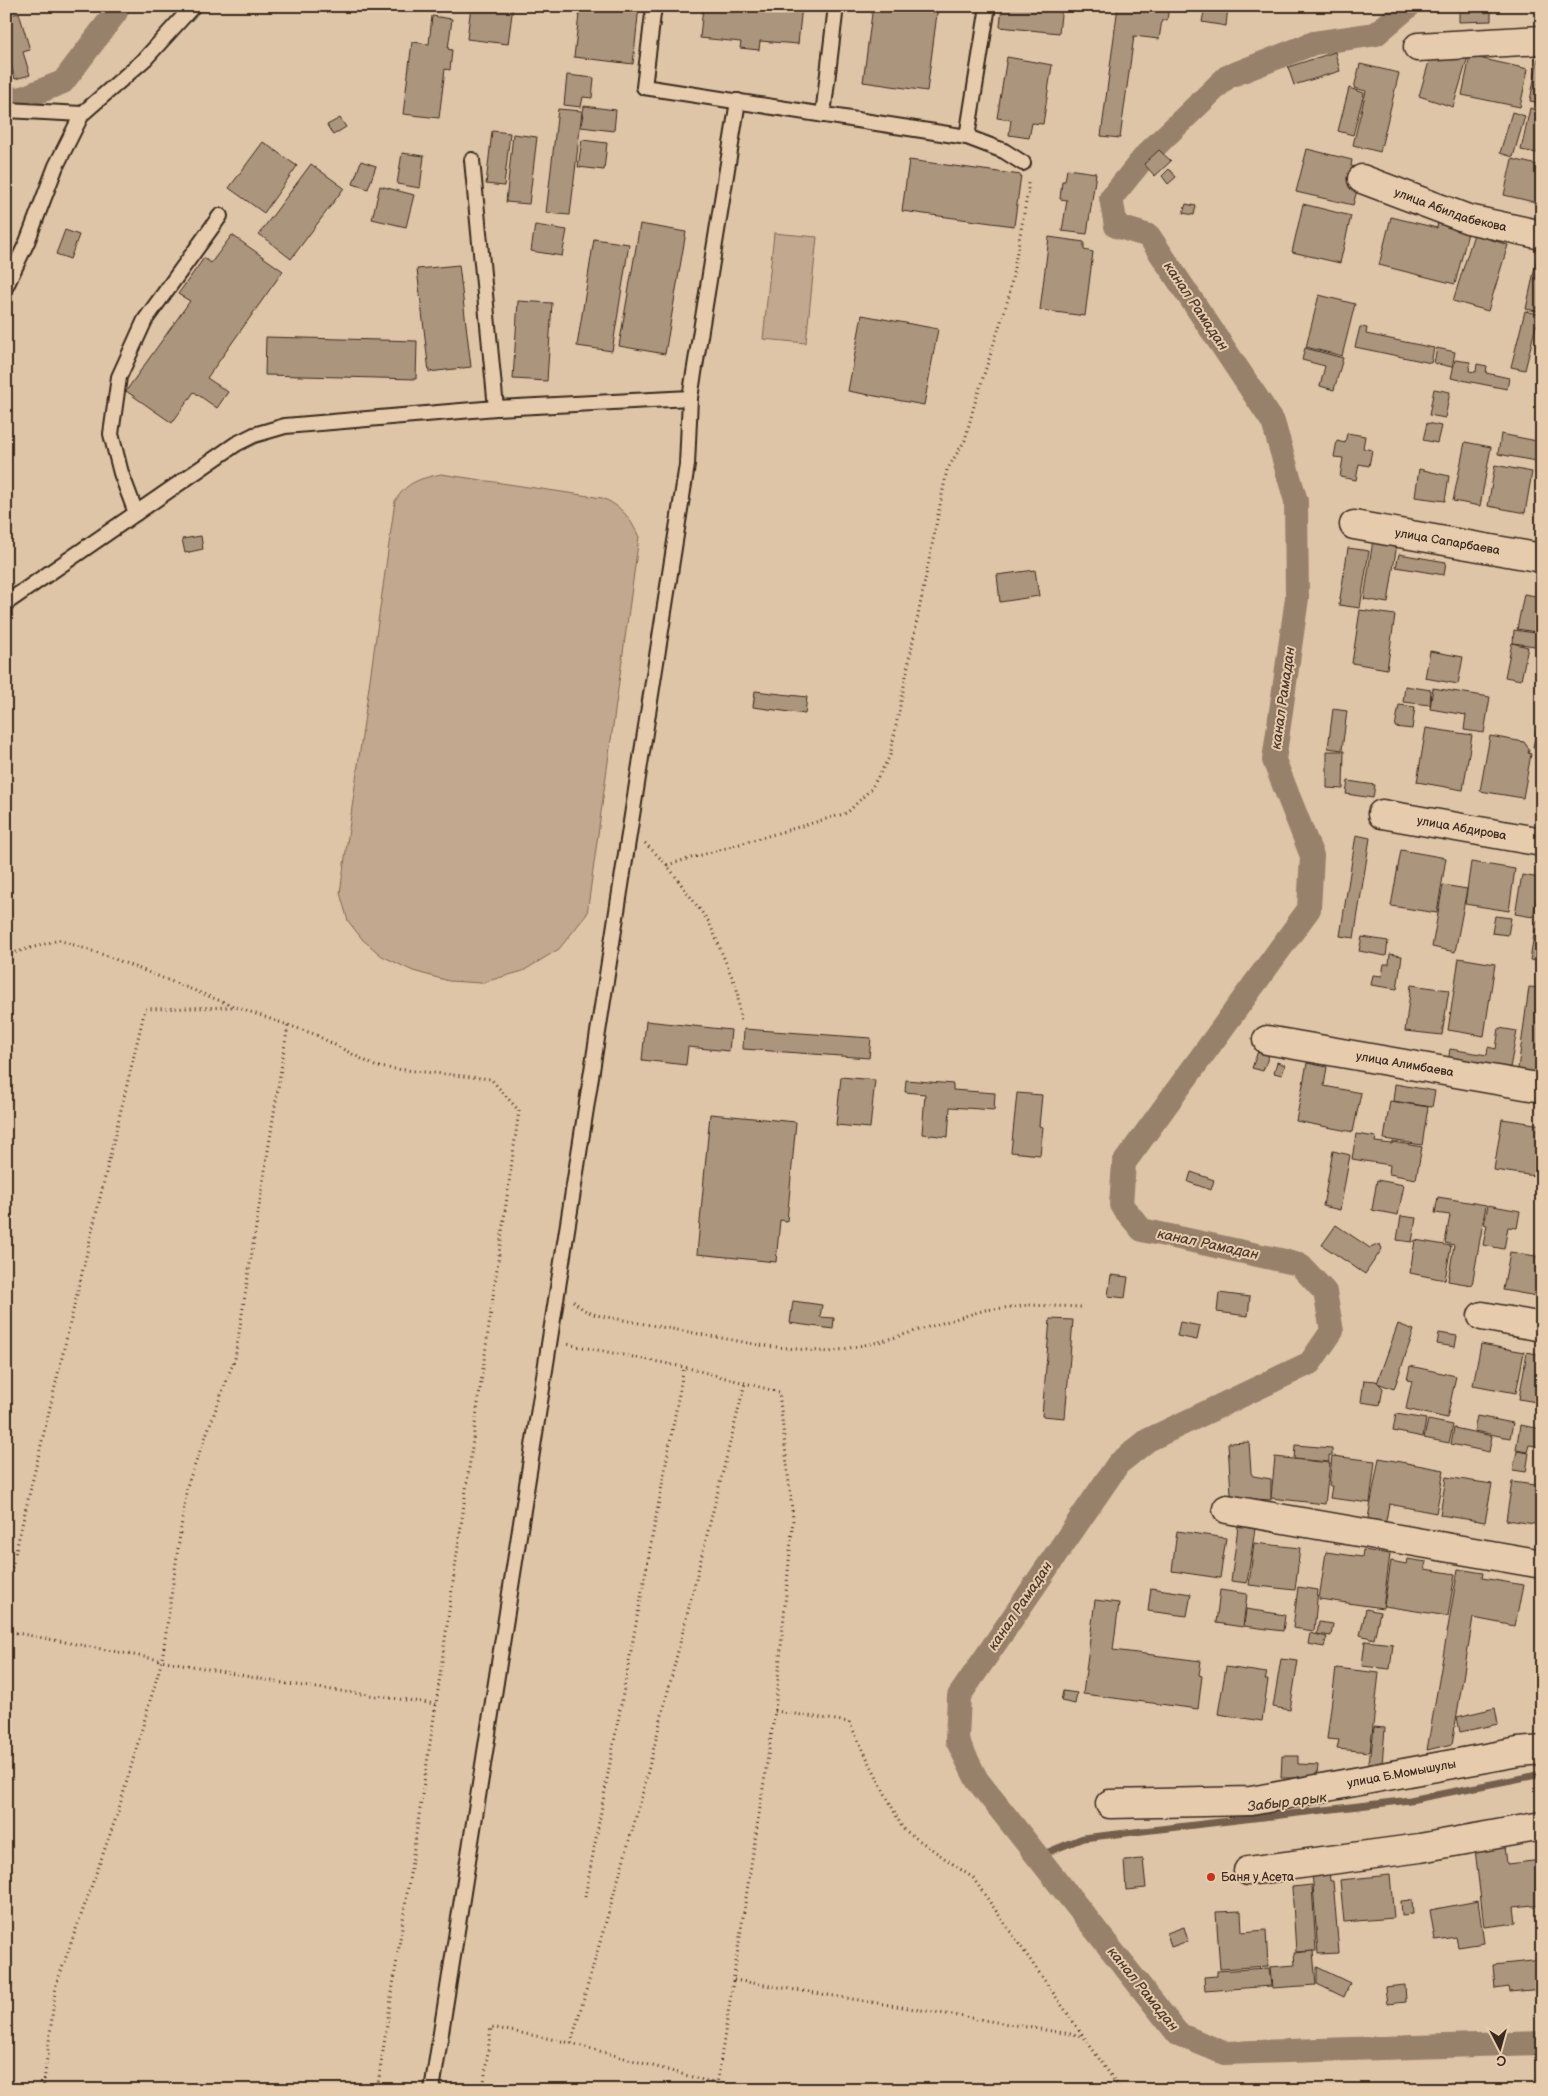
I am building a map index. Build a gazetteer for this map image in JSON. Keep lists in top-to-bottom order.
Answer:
{
  "streets": {
    "street": [
      "улица Абилдабекова",
      "улица Сапарбаева",
      "улица Абдирова",
      "улица Алимбаева",
      "улица Б.Момышулы"
    ]
  },
  "water": ["канал Рамадан", "Забыр арык"],
  "places": ["Баня у Асета"],
  "north": "bottom"
}
